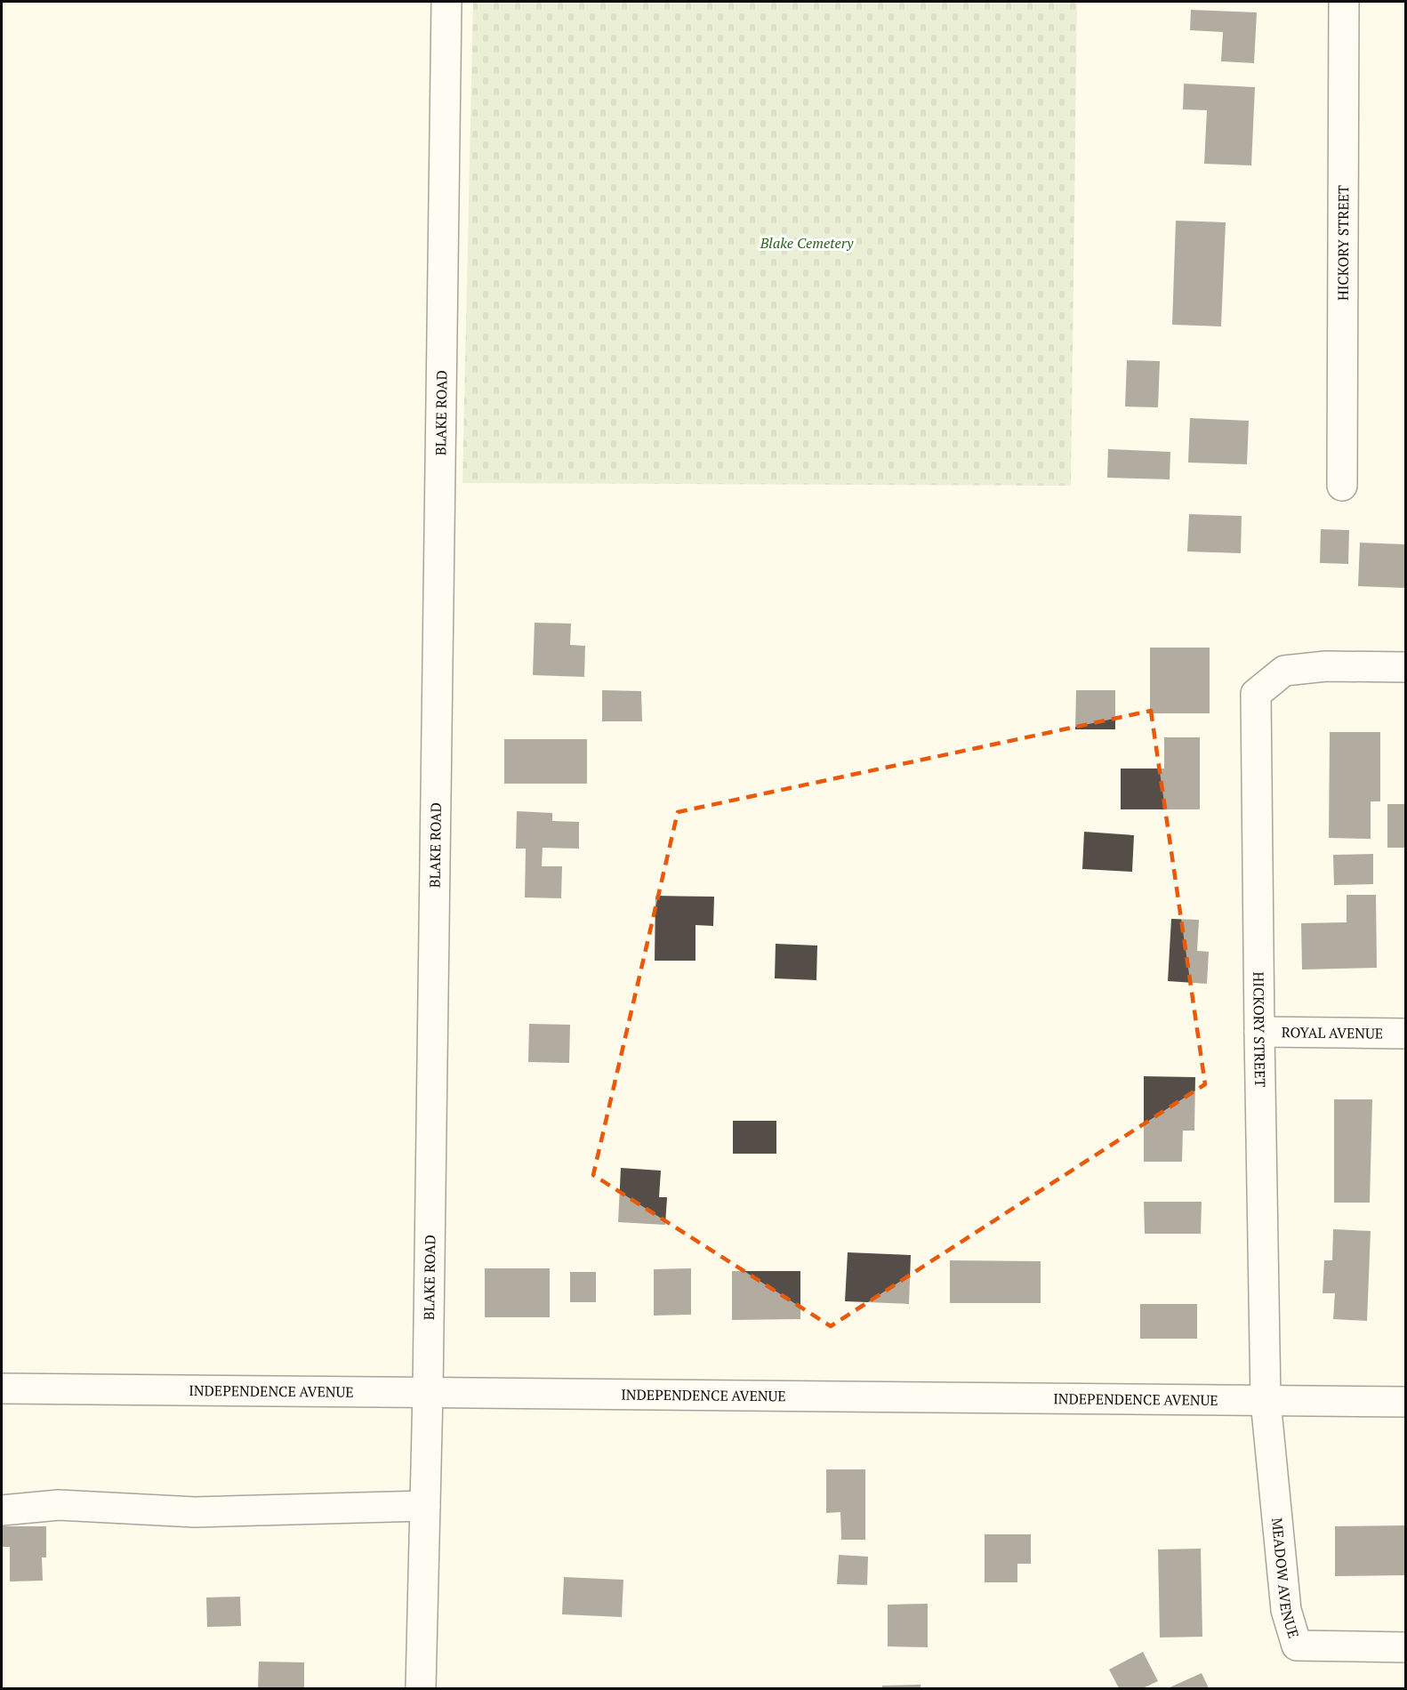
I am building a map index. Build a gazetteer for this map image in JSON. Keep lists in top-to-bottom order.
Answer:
{
  "streets": {
    "street": [
      "HICKORY STREET",
      "BLAKE ROAD",
      "ROYAL AVENUE",
      "INDEPENDENCE AVENUE",
      "MEADOW AVENUE"
    ]
  },
  "crossings": [
    ["HICKORY STREET", "ROYAL AVENUE"],
    ["HICKORY STREET", "INDEPENDENCE AVENUE"],
    ["HICKORY STREET", "MEADOW AVENUE"],
    ["BLAKE ROAD", "INDEPENDENCE AVENUE"],
    ["INDEPENDENCE AVENUE", "MEADOW AVENUE"]
  ],
  "parks": ["Blake Cemetery"]
}
